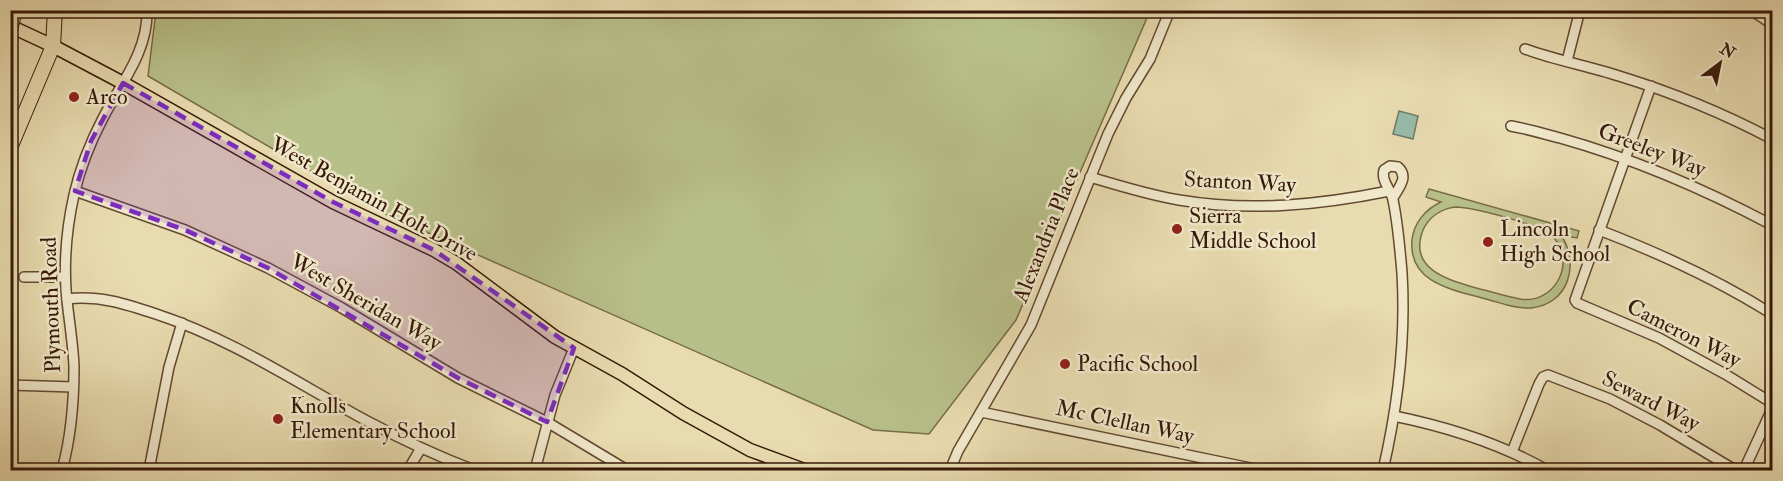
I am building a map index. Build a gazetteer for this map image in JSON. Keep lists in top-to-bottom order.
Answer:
{
  "streets": {
    "main road": ["West Benjamin Holt Drive"],
    "street": [
      "Greeley Way",
      "Stanton Way",
      "Alexandria Place",
      "West Sheridan Way",
      "Plymouth Road",
      "Cameron Way",
      "Seward Way",
      "Mc Clellan Way"
    ]
  },
  "crossings": [
    ["Stanton Way", "Alexandria Place"],
    ["West Benjamin Holt Drive", "Plymouth Road"],
    ["Alexandria Place", "Mc Clellan Way"],
    ["West Sheridan Way", "Plymouth Road"]
  ],
  "places": [
    "Arco",
    "Sierra Middle School",
    "Lincoln High School",
    "Pacific School",
    "Knolls Elementary School"
  ],
  "north": "top right"
}
